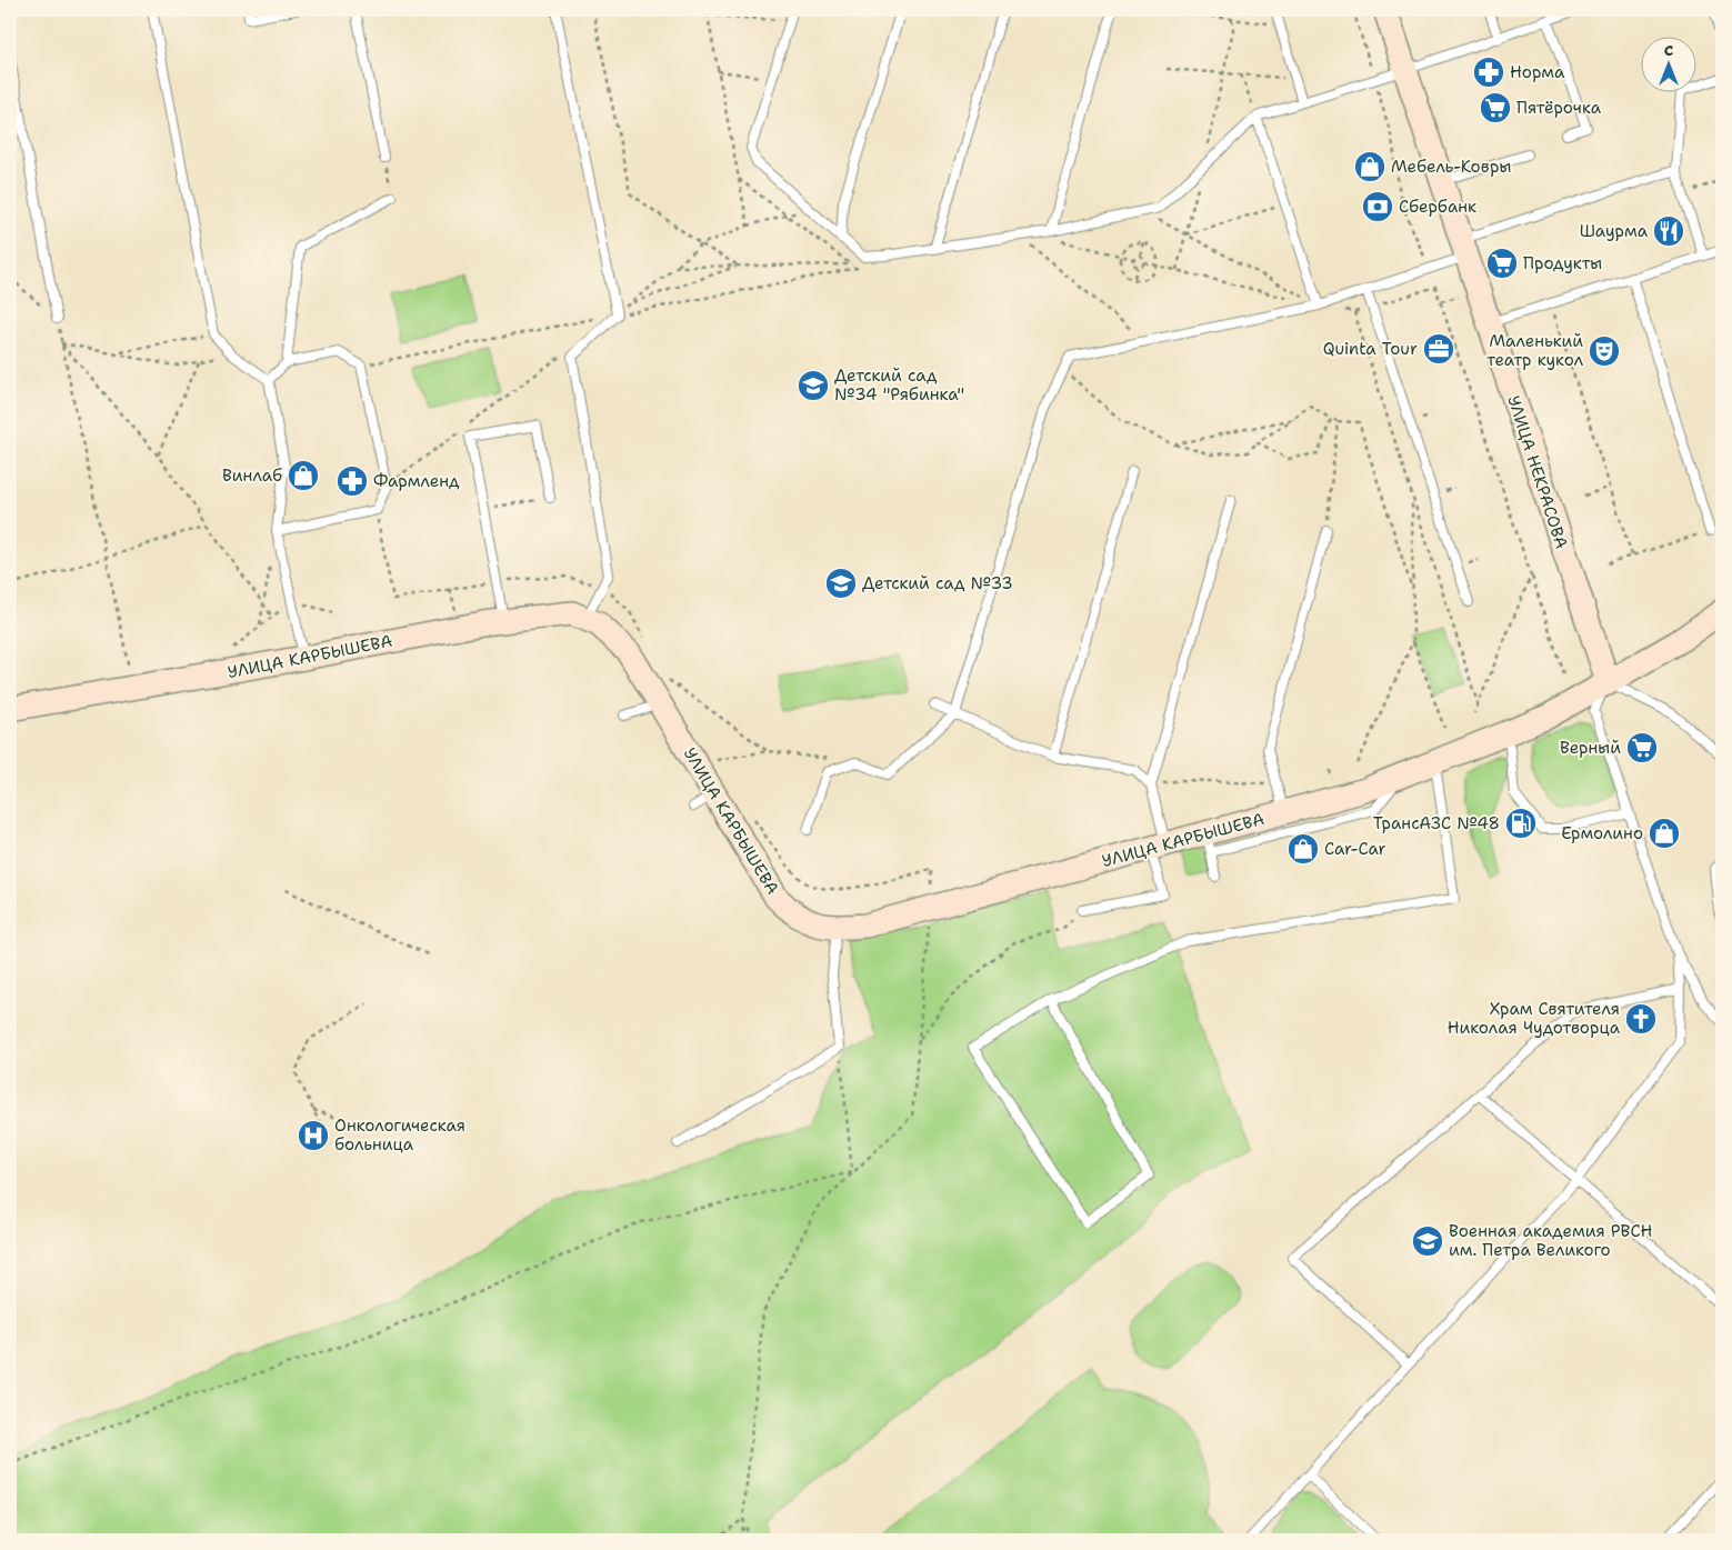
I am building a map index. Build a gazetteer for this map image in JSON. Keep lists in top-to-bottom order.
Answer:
{
  "streets": {
    "street": ["УЛИЦА НЕКРАСОВА", "УЛИЦА КАРБЫШЕВА"]
  },
  "crossings": [
    ["УЛИЦА НЕКРАСОВА", "УЛИЦА КАРБЫШЕВА"]
  ],
  "places": {
    "pharmacy": ["Норма", "Фармленд"],
    "supermarket": ["Пятёрочка", "Продукты", "Верный"],
    "shop": [
      "Мебель-Ковры",
      "Винлаб",
      "Ермолино",
      "Car-Car"
    ],
    "bank": ["Сбербанк"],
    "restaurant": ["Шаурма"],
    "office": ["Quinta Tour"],
    "theatre": ["Маленький театр кукол"],
    "school or university": ["Детский сад №34 \"Рябинка\"", "Детский сад №33", "Военная академия РВСН им. Петра Великого"],
    "fuel station": ["ТрансАЗС №48"],
    "church": ["Храм Святителя Николая Чудотворца"],
    "hospital": ["Онкологическая больница"]
  },
  "north": "top"
}
